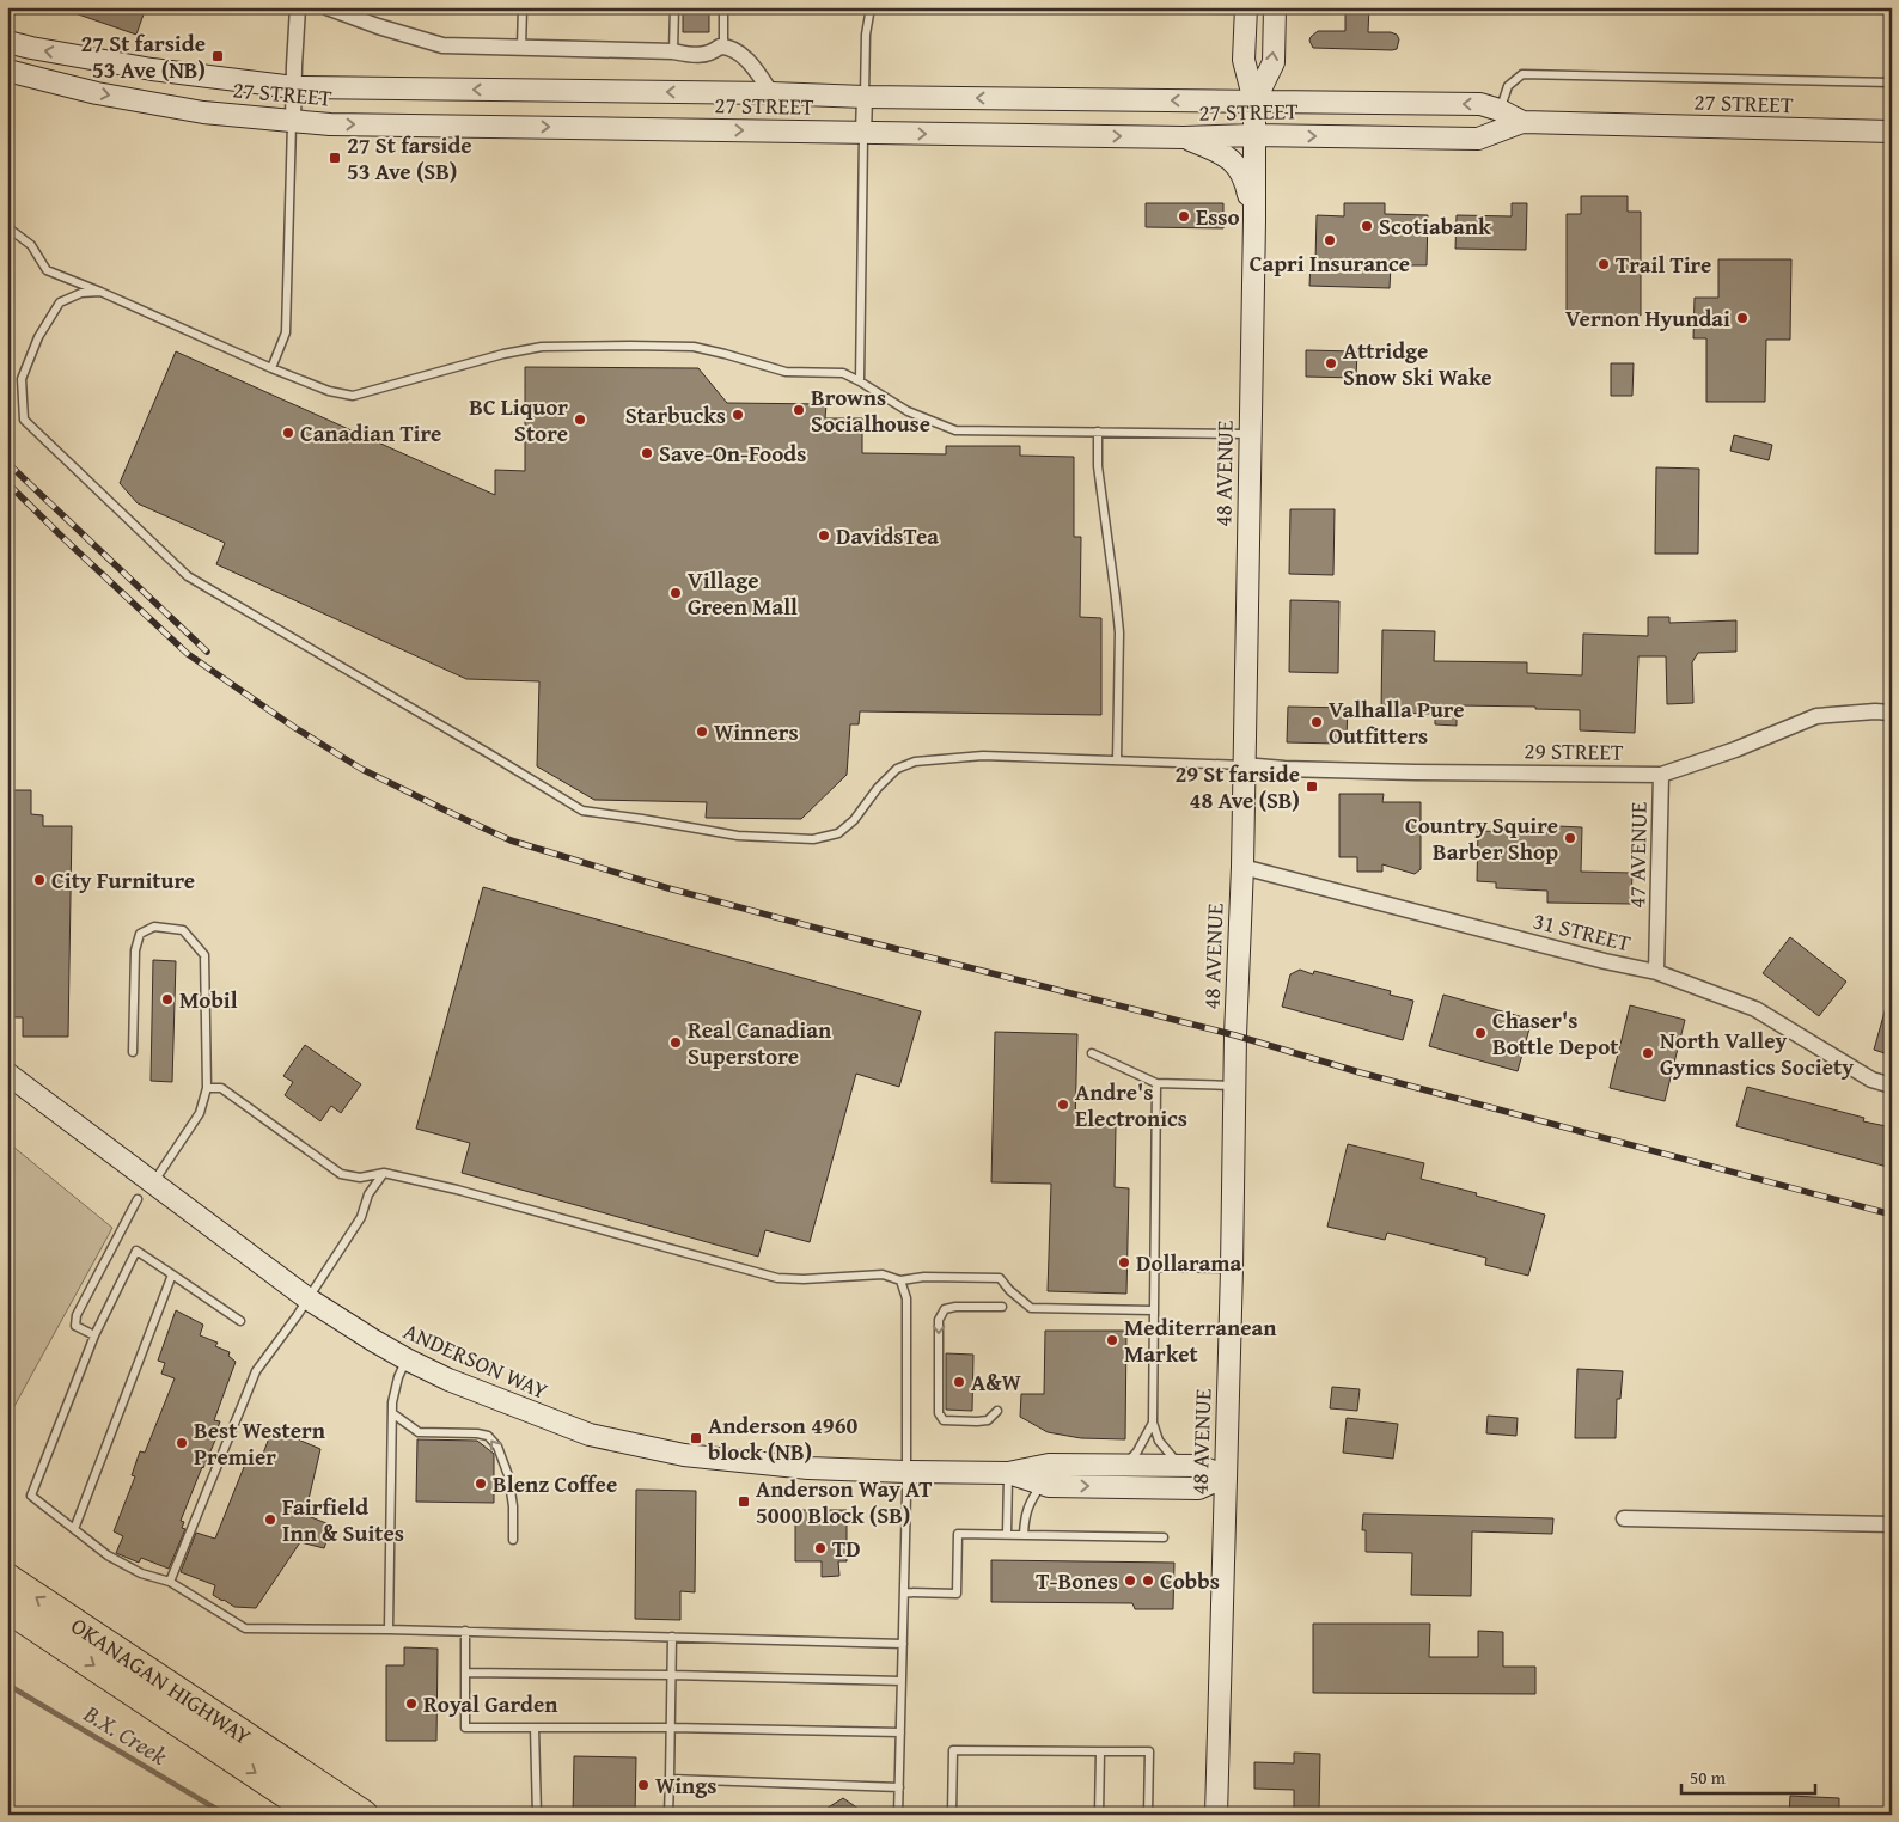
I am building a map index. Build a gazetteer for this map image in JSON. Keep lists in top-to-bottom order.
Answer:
{
  "streets": {
    "highway": ["OKANAGAN HIGHWAY"],
    "main road": ["27 STREET", "48 AVENUE", "ANDERSON WAY"],
    "street": ["29 STREET", "47 AVENUE", "31 STREET"]
  },
  "crossings": [
    ["27 STREET", "48 AVENUE"],
    ["48 AVENUE", "29 STREET"],
    ["48 AVENUE", "31 STREET"],
    ["48 AVENUE", "ANDERSON WAY"],
    ["29 STREET", "47 AVENUE"],
    ["47 AVENUE", "31 STREET"]
  ],
  "water": ["B.X. Creek"],
  "places": {
    "transit": [
      "27 St farside 53 Ave (NB)",
      "27 St farside 53 Ave (SB)",
      "29 St farside 48 Ave (SB)",
      "Anderson 4960 block (NB)",
      "Anderson Way AT 5000 Block (SB)"
    ],
    "other": [
      "Esso",
      "Scotiabank",
      "Capri Insurance",
      "Trail Tire",
      "Vernon Hyundai",
      "Attridge Snow Ski Wake",
      "Browns Socialhouse",
      "Starbucks",
      "BC Liquor Store",
      "Canadian Tire",
      "Save-On-Foods",
      "DavidsTea",
      "Village Green Mall",
      "Valhalla Pure Outfitters",
      "Winners",
      "Country Squire Barber Shop",
      "City Furniture",
      "Mobil",
      "Chaser's Bottle Depot",
      "Real Canadian Superstore",
      "North Valley Gymnastics Society",
      "Andre's Electronics",
      "Dollarama",
      "Mediterranean Market",
      "A&W",
      "Best Western Premier",
      "Blenz Coffee",
      "Fairfield Inn & Suites",
      "TD",
      "T-Bones",
      "Cobbs",
      "Royal Garden",
      "Wings"
    ]
  },
  "scale_bar": "50 m"
}
